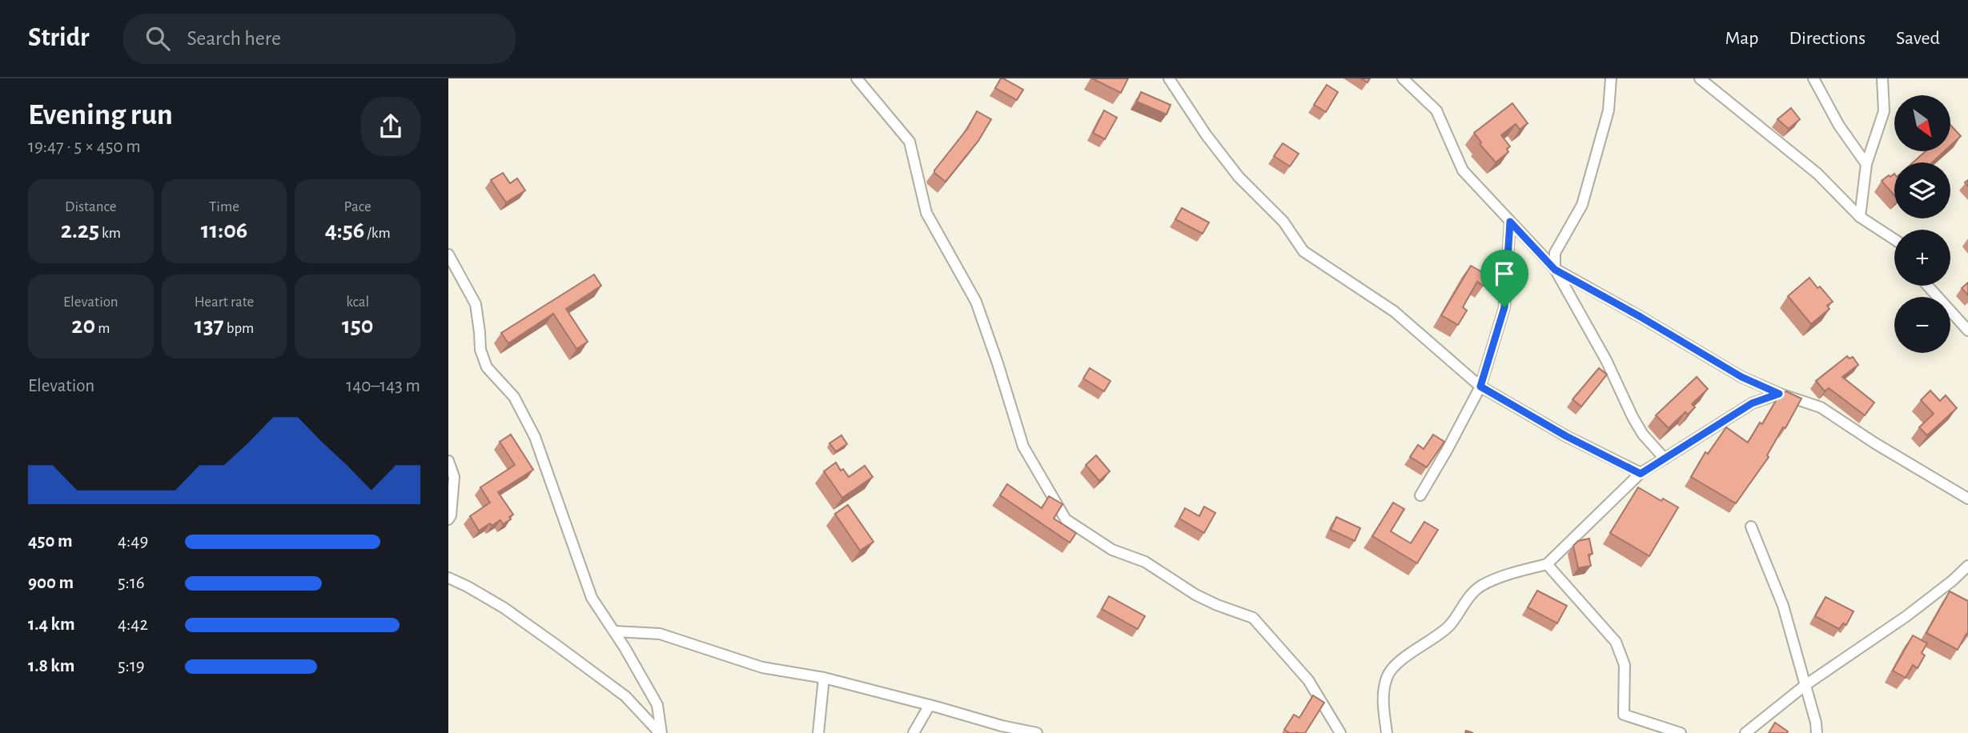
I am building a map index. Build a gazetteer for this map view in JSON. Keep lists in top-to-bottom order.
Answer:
{
  "north": "bottom right",
  "page": {
    "header": "Stridr",
    "search": "Search here",
    "nav": ["Map", "Directions", "Saved"],
    "heading": ["Evening run", "19:47 · 5 × 450 m"],
    "map_buttons": ["+", "−"],
    "stats": [
      ["Distance", "2.25 km"],
      ["Time", "11:06"],
      ["Pace", "4:56 /km"],
      ["Elevation", "20 m"],
      ["Heart rate", "137 bpm"],
      ["kcal", "150"]
    ],
    "chart": ["Elevation", "140–143 m"],
    "list": [
      {
        "name": "450 m",
        "note": "4:49"
      },
      {
        "name": "900 m",
        "note": "5:16"
      },
      {
        "name": "1.4 km",
        "note": "4:42"
      },
      {
        "name": "1.8 km",
        "note": "5:19"
      }
    ]
  }
}
